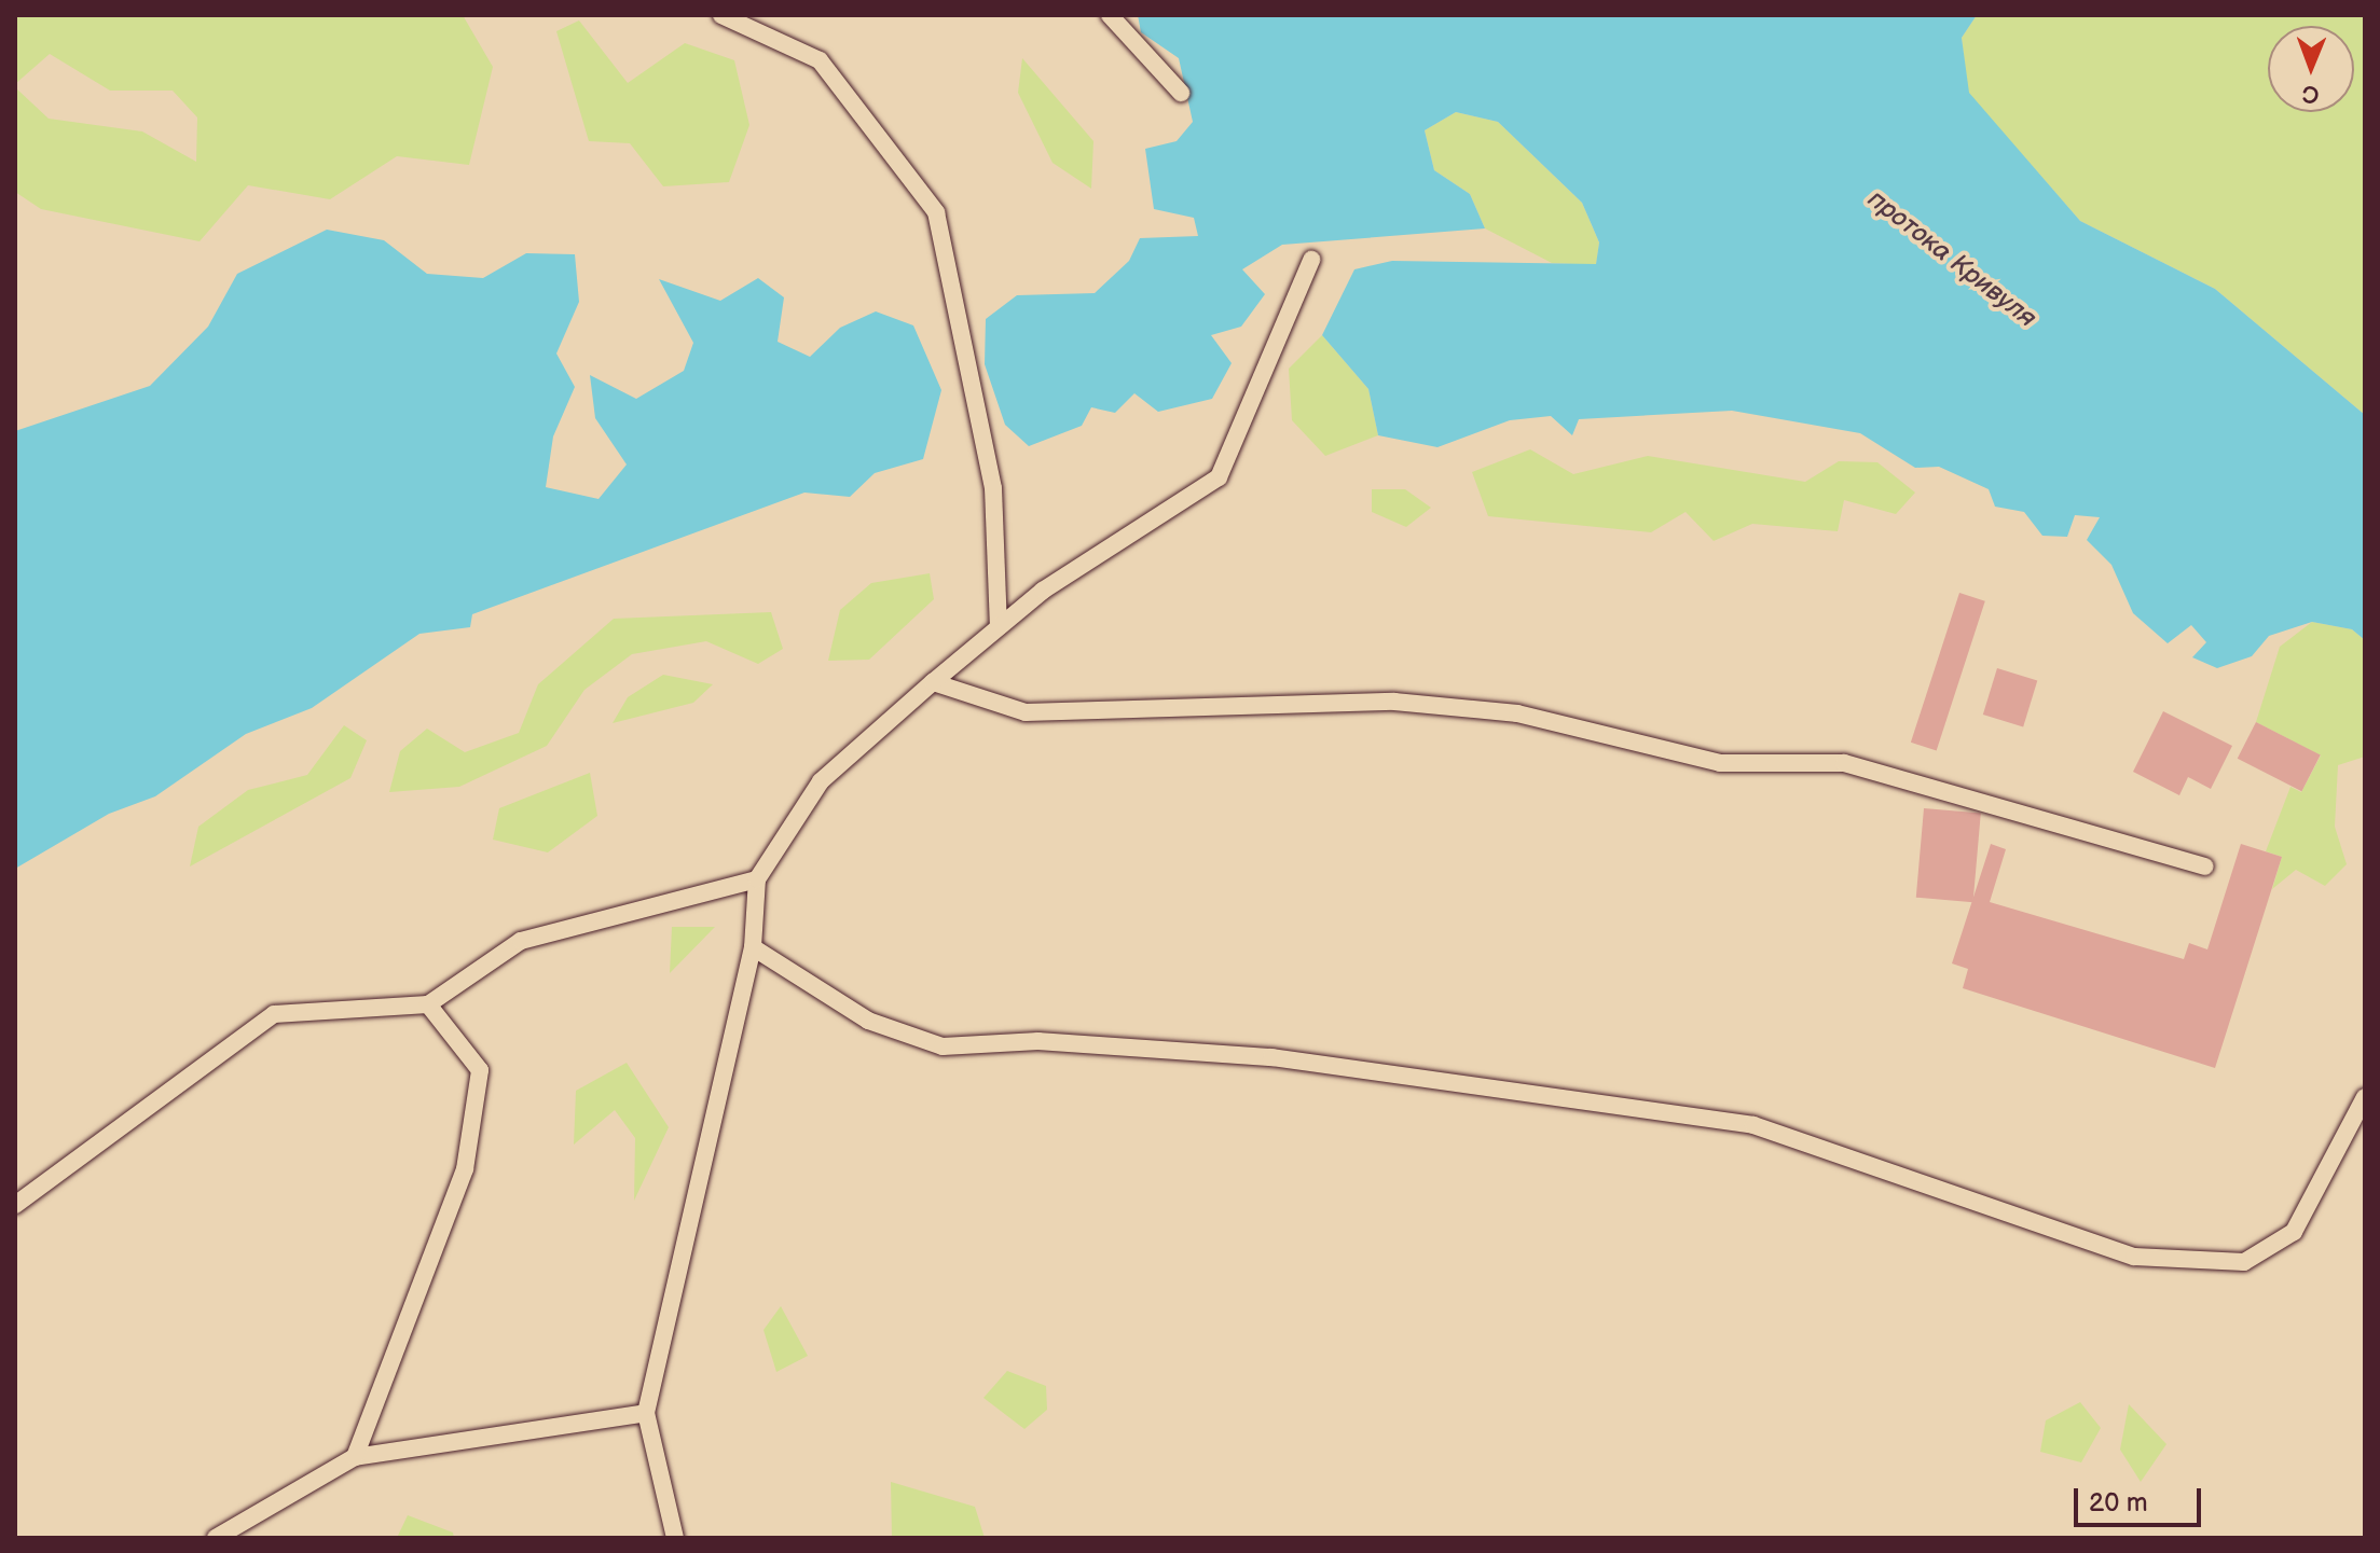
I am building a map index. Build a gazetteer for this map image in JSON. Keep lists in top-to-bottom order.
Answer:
{
  "water": ["протока Кривуля"],
  "scale_bar": "20 m",
  "north": "bottom"
}
